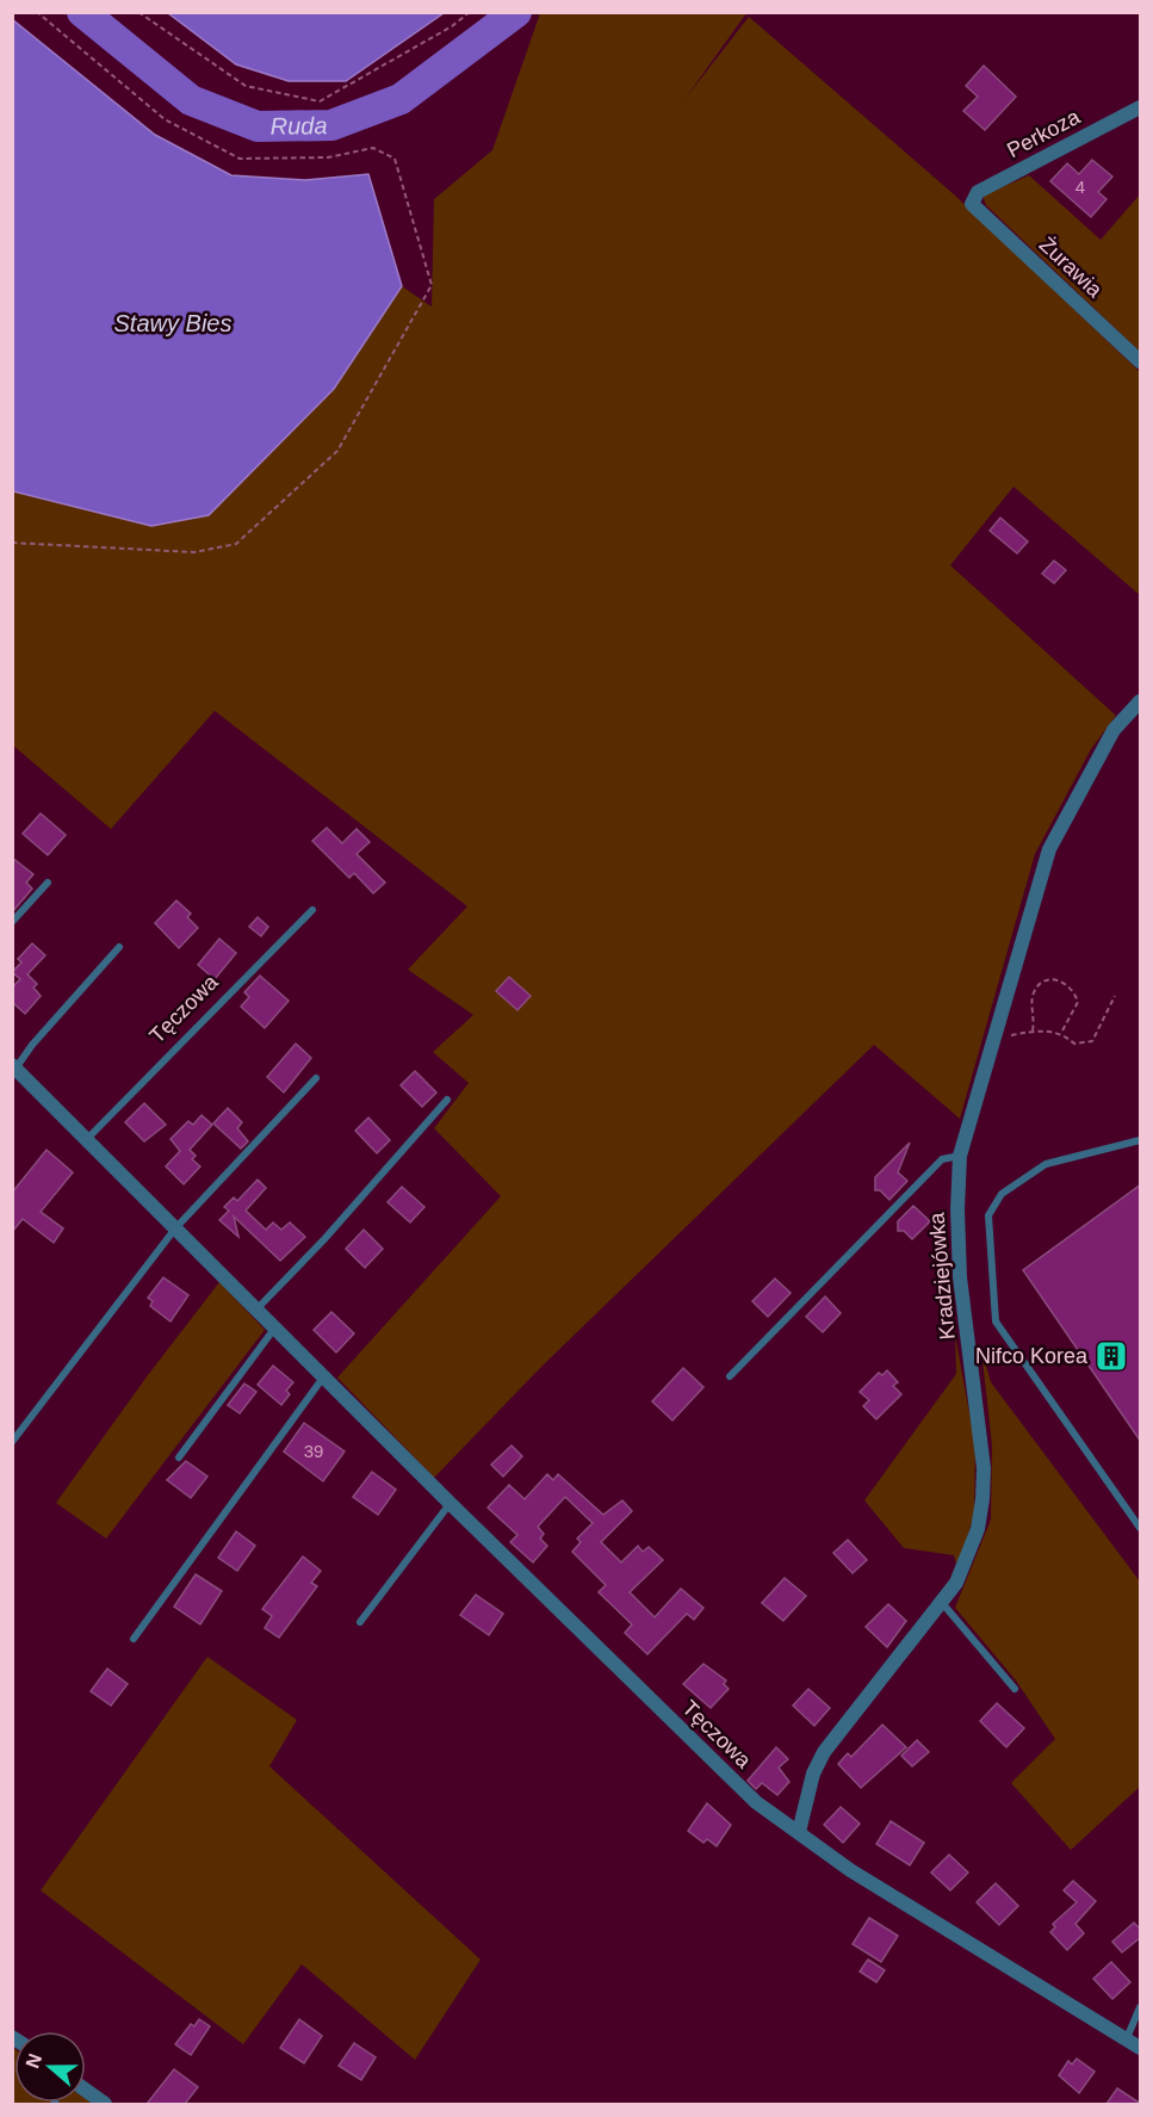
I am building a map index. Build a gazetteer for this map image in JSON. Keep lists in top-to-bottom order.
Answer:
{
  "streets": {
    "street": [
      "Perkoza",
      "Żurawia",
      "Tęczowa",
      "Kradziejówka"
    ]
  },
  "crossings": [
    ["Perkoza", "Żurawia"],
    ["Tęczowa", "Kradziejówka"]
  ],
  "water": ["Ruda", "Stawy Bies"],
  "places": {
    "building": ["Nifco Korea"]
  },
  "house_numbers": ["4", "39"],
  "north": "left"
}
